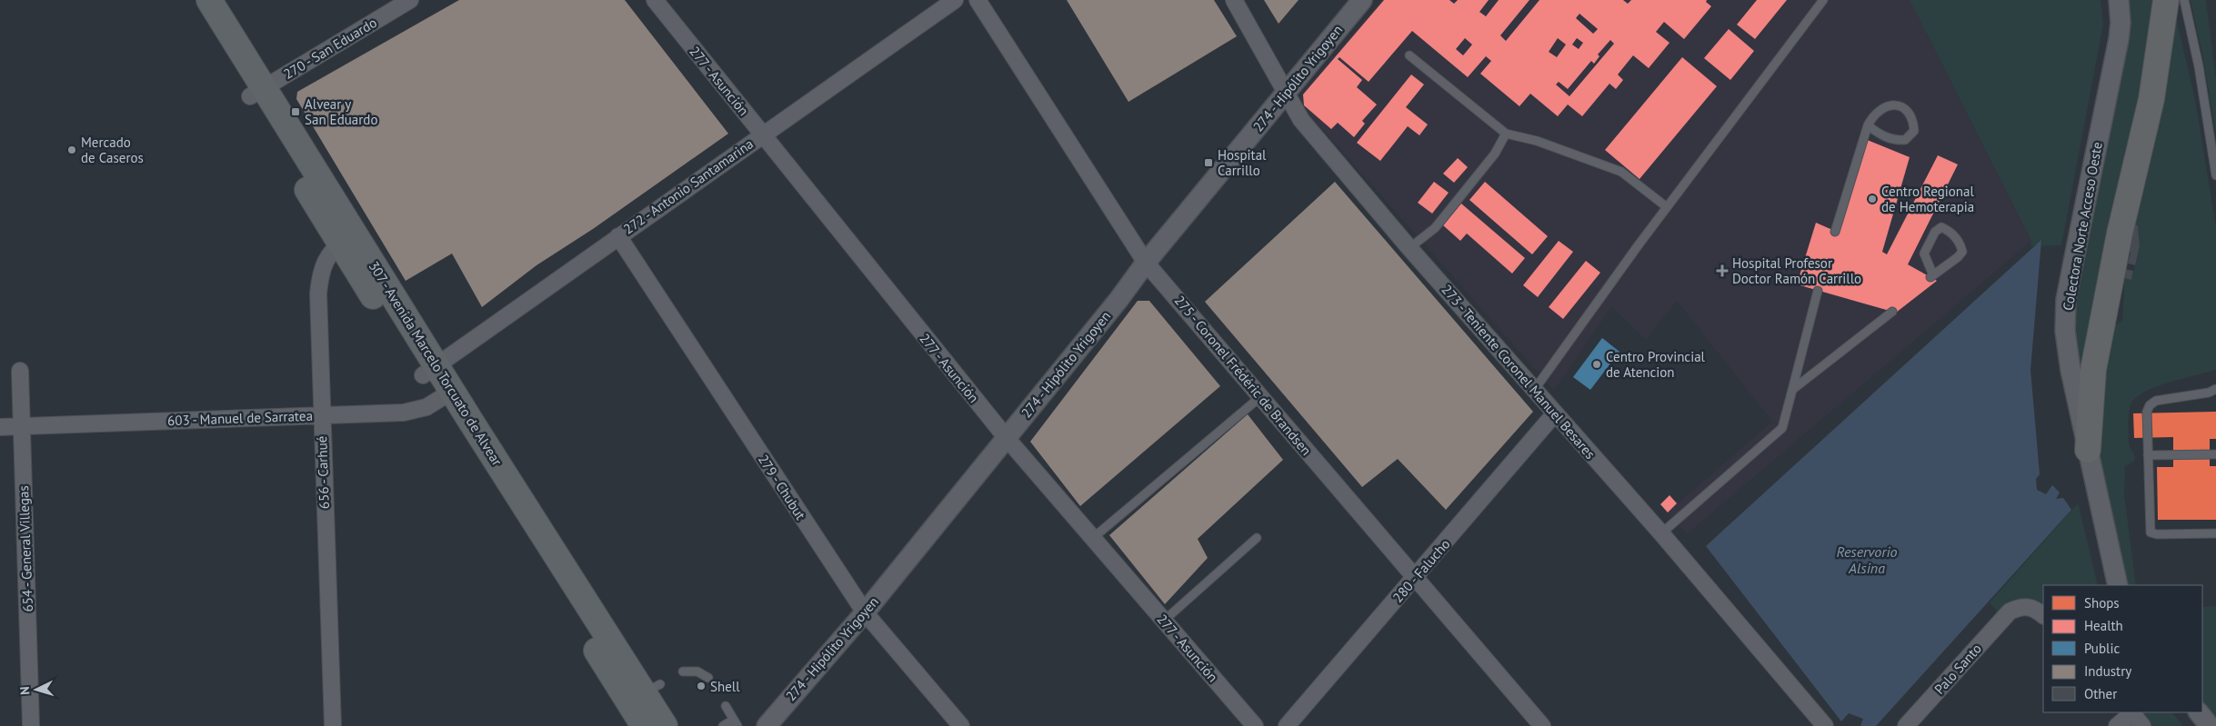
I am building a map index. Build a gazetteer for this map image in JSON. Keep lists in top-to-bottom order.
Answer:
{
  "streets": {
    "main road": ["307 - Avenida Marcelo Torcuato de Alvear"],
    "street": [
      "270 - San Eduardo",
      "274 - Hipólito Yrigoyen",
      "277 - Asunción",
      "272 - Antonio Santamarina",
      "Colectora Norte Acceso Oeste",
      "273 - Teniente Coronel Manuel Besares",
      "275 - Coronel Frédéric de Brandsen",
      "603 - Manuel de Sarratea",
      "656 - Carhué",
      "279 - Chubut",
      "654 - General Villegas",
      "280 - Falucho",
      "Palo Santo"
    ]
  },
  "crossings": [
    ["270 - San Eduardo", "307 - Avenida Marcelo Torcuato de Alvear"],
    ["274 - Hipólito Yrigoyen", "277 - Asunción"],
    ["274 - Hipólito Yrigoyen", "273 - Teniente Coronel Manuel Besares"],
    ["274 - Hipólito Yrigoyen", "275 - Coronel Frédéric de Brandsen"],
    ["274 - Hipólito Yrigoyen", "279 - Chubut"],
    ["277 - Asunción", "272 - Antonio Santamarina"],
    ["272 - Antonio Santamarina", "307 - Avenida Marcelo Torcuato de Alvear"],
    ["272 - Antonio Santamarina", "279 - Chubut"],
    ["307 - Avenida Marcelo Torcuato de Alvear", "603 - Manuel de Sarratea"],
    ["307 - Avenida Marcelo Torcuato de Alvear", "656 - Carhué"],
    ["273 - Teniente Coronel Manuel Besares", "280 - Falucho"],
    ["275 - Coronel Frédéric de Brandsen", "280 - Falucho"],
    ["603 - Manuel de Sarratea", "656 - Carhué"],
    ["603 - Manuel de Sarratea", "654 - General Villegas"]
  ],
  "water": ["Reservorio Alsina"],
  "places": {
    "transit": ["Alvear y San Eduardo", "Hospital Carrillo"],
    "other": [
      "Mercado de Caseros",
      "Centro Regional de Hemoterapia",
      "Centro Provincial de Atencion",
      "Shell"
    ],
    "health": ["Hospital Profesor Doctor Ramón Carrillo"]
  },
  "legend": [
    "Shops",
    "Health",
    "Public",
    "Industry",
    "Other"
  ],
  "north": "left"
}
